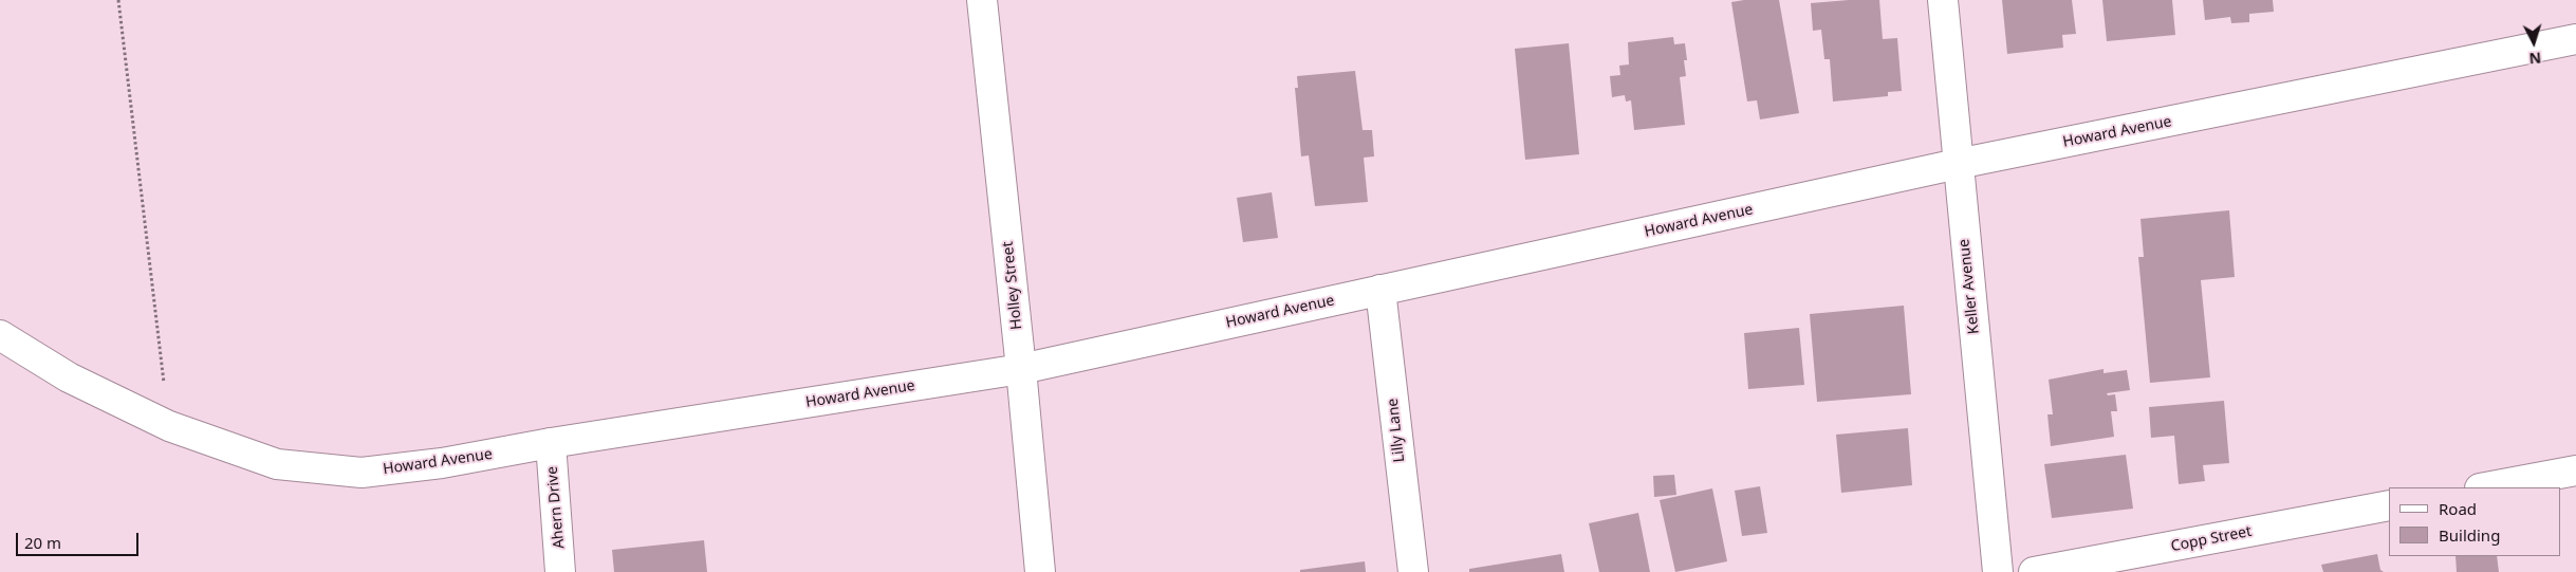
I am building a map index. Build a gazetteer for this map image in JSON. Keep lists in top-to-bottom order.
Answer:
{
  "streets": {
    "main road": [
      "Howard Avenue",
      "Holley Street",
      "Keller Avenue",
      "Lilly Lane",
      "Ahern Drive",
      "Copp Street"
    ]
  },
  "crossings": [
    ["Howard Avenue", "Holley Street"],
    ["Howard Avenue", "Keller Avenue"],
    ["Howard Avenue", "Lilly Lane"],
    ["Howard Avenue", "Ahern Drive"]
  ],
  "legend": ["Road", "Building"],
  "scale_bar": "20 m",
  "north": "bottom"
}
